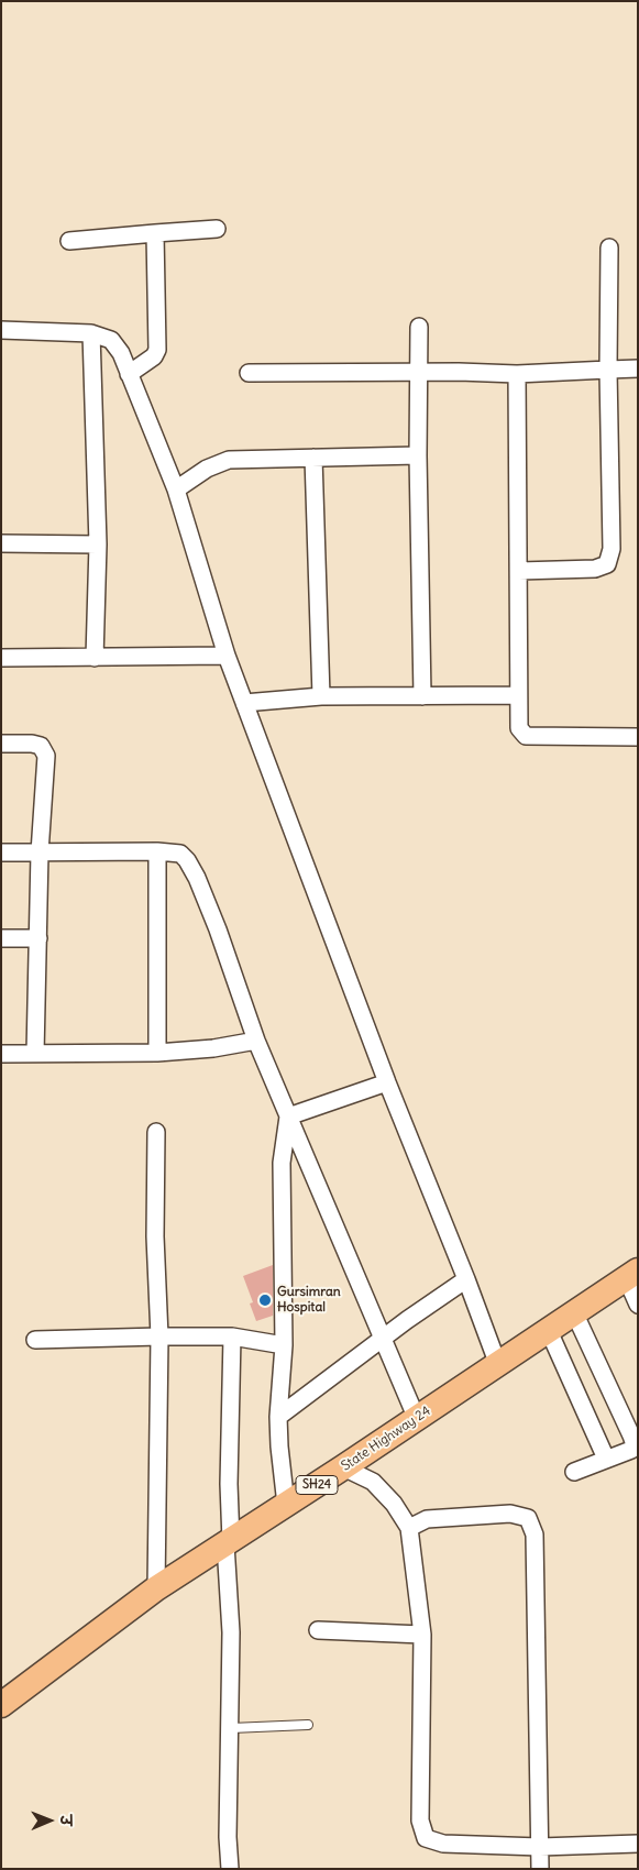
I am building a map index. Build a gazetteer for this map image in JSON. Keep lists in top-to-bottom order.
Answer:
{
  "streets": {
    "main road": ["State Highway 24", "SH24"]
  },
  "places": ["Gursimran Hospital"],
  "north": "right"
}
